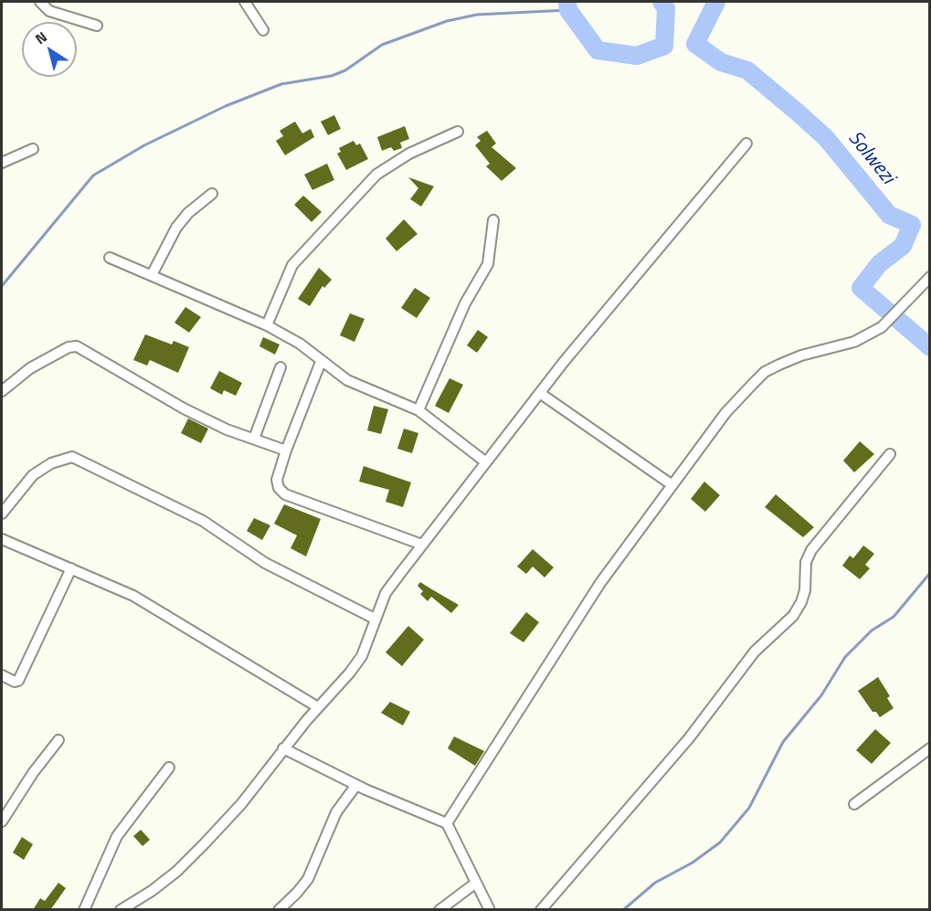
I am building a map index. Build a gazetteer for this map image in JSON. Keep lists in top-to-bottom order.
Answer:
{
  "water": ["Solwezi"],
  "north": "top left"
}
